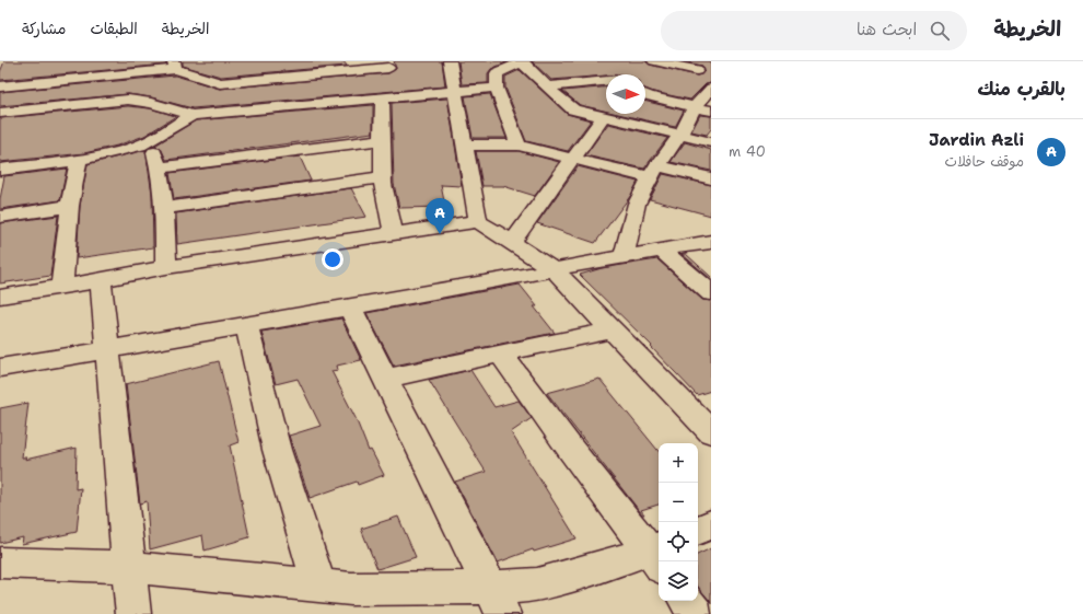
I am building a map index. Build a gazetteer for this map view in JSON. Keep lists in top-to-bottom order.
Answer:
{
  "north": "right",
  "page": {
    "header": "الخريطة",
    "search": "ابحث هنا",
    "nav": ["الخريطة", "الطبقات", "مشاركة"],
    "heading": "بالقرب منك",
    "list": [
      {
        "mark": "A",
        "name": "Jardin Azli",
        "note": "موقف حافلات",
        "value": "40 m"
      }
    ],
    "pins": "A",
    "map_buttons": ["+", "−"]
  }
}
